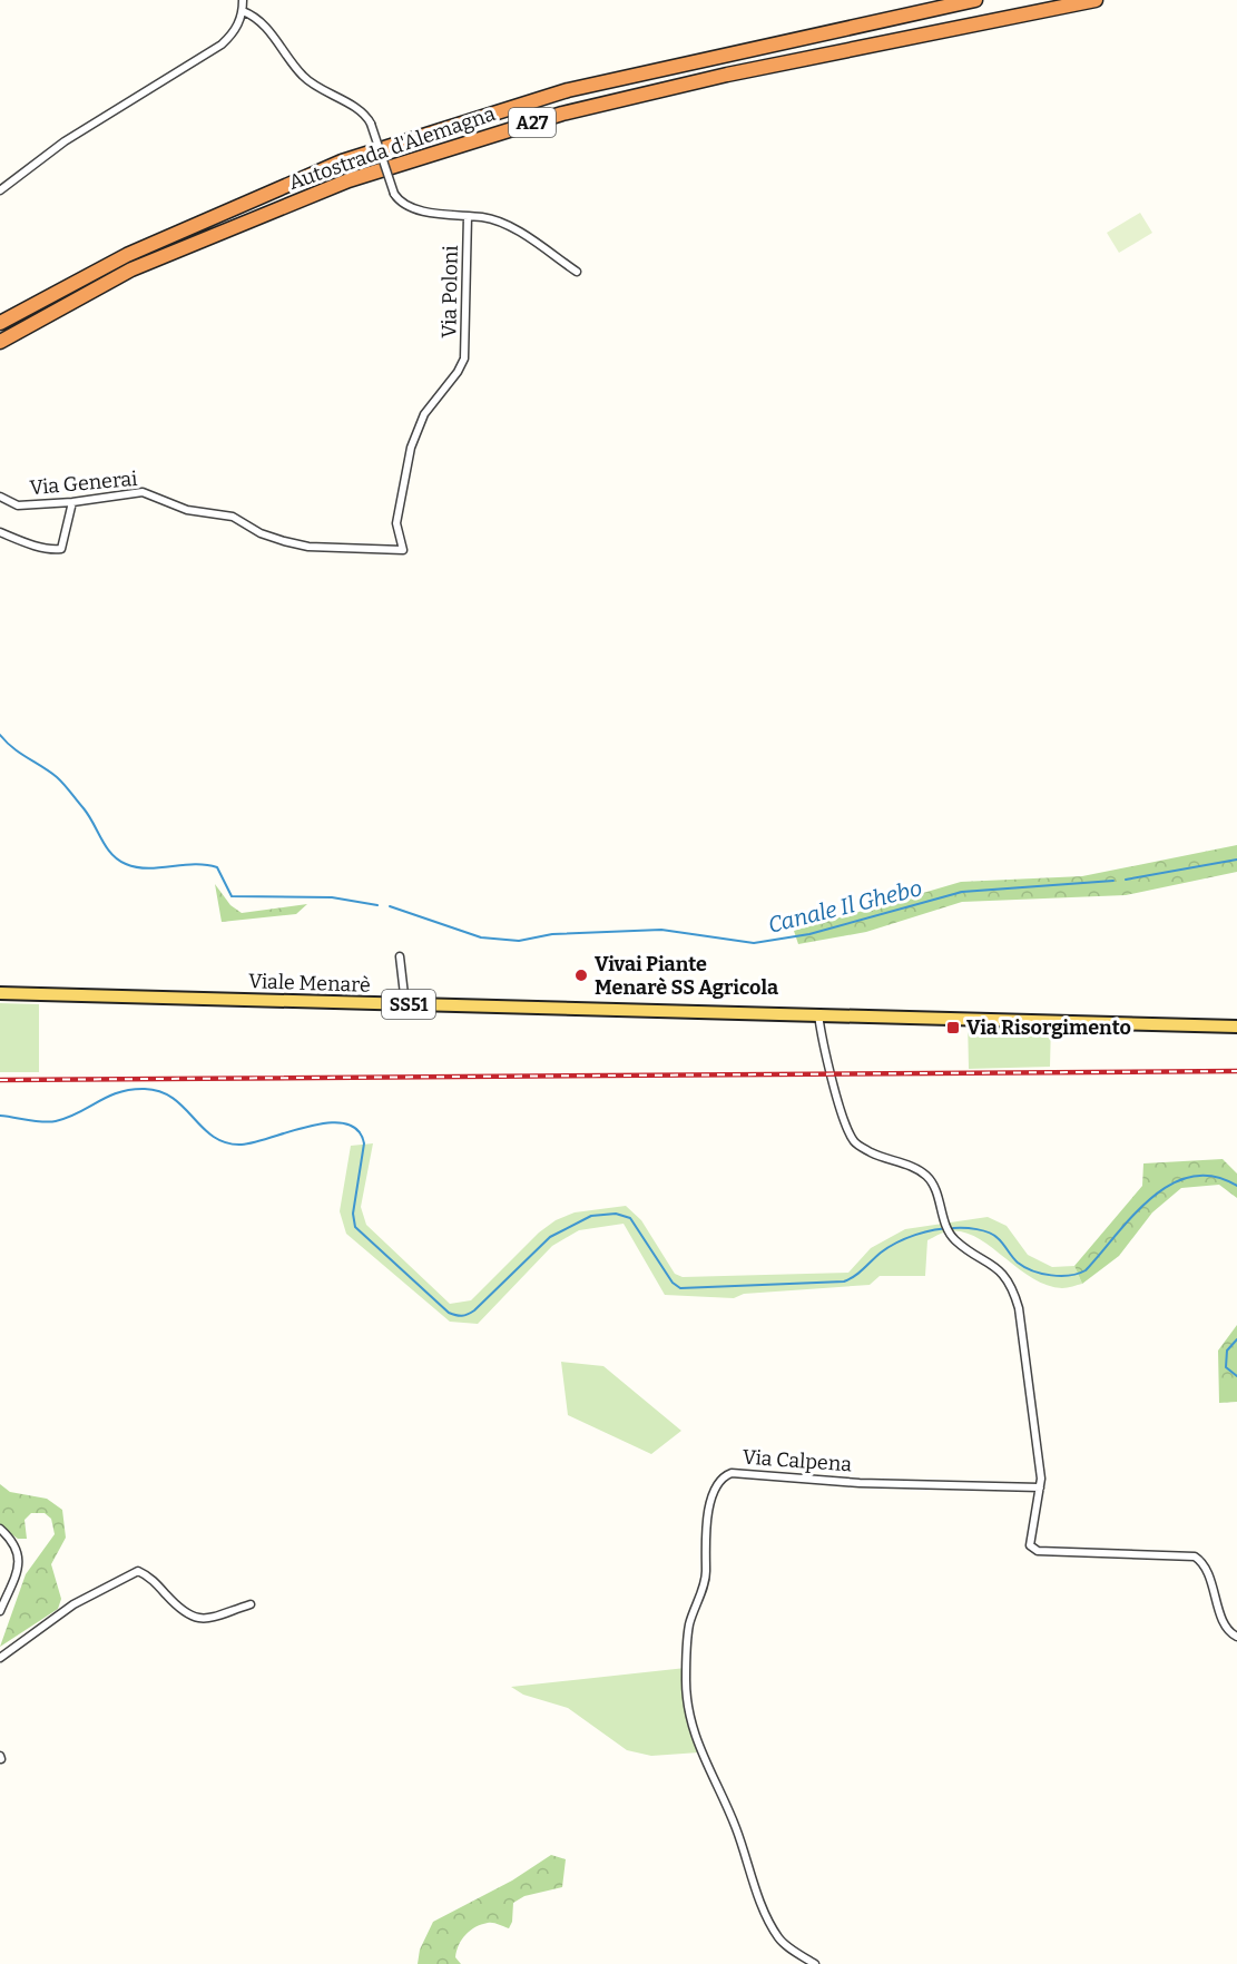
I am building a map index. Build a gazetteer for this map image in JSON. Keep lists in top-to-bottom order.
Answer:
{
  "streets": {
    "highway": ["A27", "Autostrada d'Alemagna"],
    "main road": ["Viale Menarè", "SS51"],
    "street": ["Via Poloni", "Via Generai", "Via Calpena"]
  },
  "crossings": [
    ["Via Poloni", "Via Generai"],
    ["Viale Menarè", "SS51"]
  ],
  "water": ["Canale Il Ghebo"],
  "places": {
    "other": ["Vivai Piante Menarè SS Agricola"],
    "transit": ["Via Risorgimento"]
  }
}
